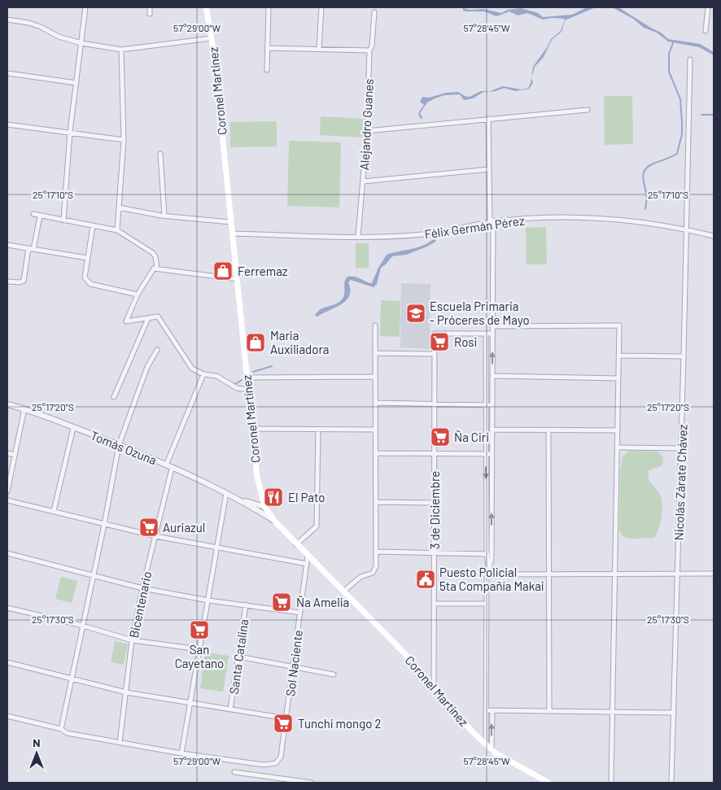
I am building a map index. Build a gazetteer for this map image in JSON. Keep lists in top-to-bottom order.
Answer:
{
  "streets": {
    "main road": ["Coronel Martínez"],
    "street": [
      "Alejandro Guanes",
      "Félix Germán Pérez",
      "Tomás Ozuna",
      "Nicolás Zárate Chávez",
      "3 de Diciembre",
      "Bicentenario",
      "Santa Catalina",
      "Sol Naciente"
    ]
  },
  "crossings": [
    ["Coronel Martínez", "Félix Germán Pérez"],
    ["Coronel Martínez", "Tomás Ozuna"],
    ["Coronel Martínez", "3 de Diciembre"],
    ["Coronel Martínez", "Sol Naciente"],
    ["Alejandro Guanes", "Félix Germán Pérez"],
    ["Félix Germán Pérez", "Nicolás Zárate Chávez"],
    ["Tomás Ozuna", "Bicentenario"]
  ],
  "places": {
    "shop": ["Ferremaz", "Maria Auxiliadora"],
    "school or university": ["Escuela Primaria - Próceres de Mayo"],
    "supermarket": [
      "Rosi",
      "Ña Ciri",
      "Auriazul",
      "Ña Amelia",
      "San Cayetano",
      "Tunchi mongo 2"
    ],
    "restaurant": ["El Pato"],
    "public building": ["Puesto Policial 5ta Compañía Makai"]
  },
  "north": "top",
  "coordinates": [
    "57°29'00\"W",
    "57°28'45\"W",
    "25°17'10\"S",
    "25°17'20\"S",
    "25°17'30\"S"
  ]
}
